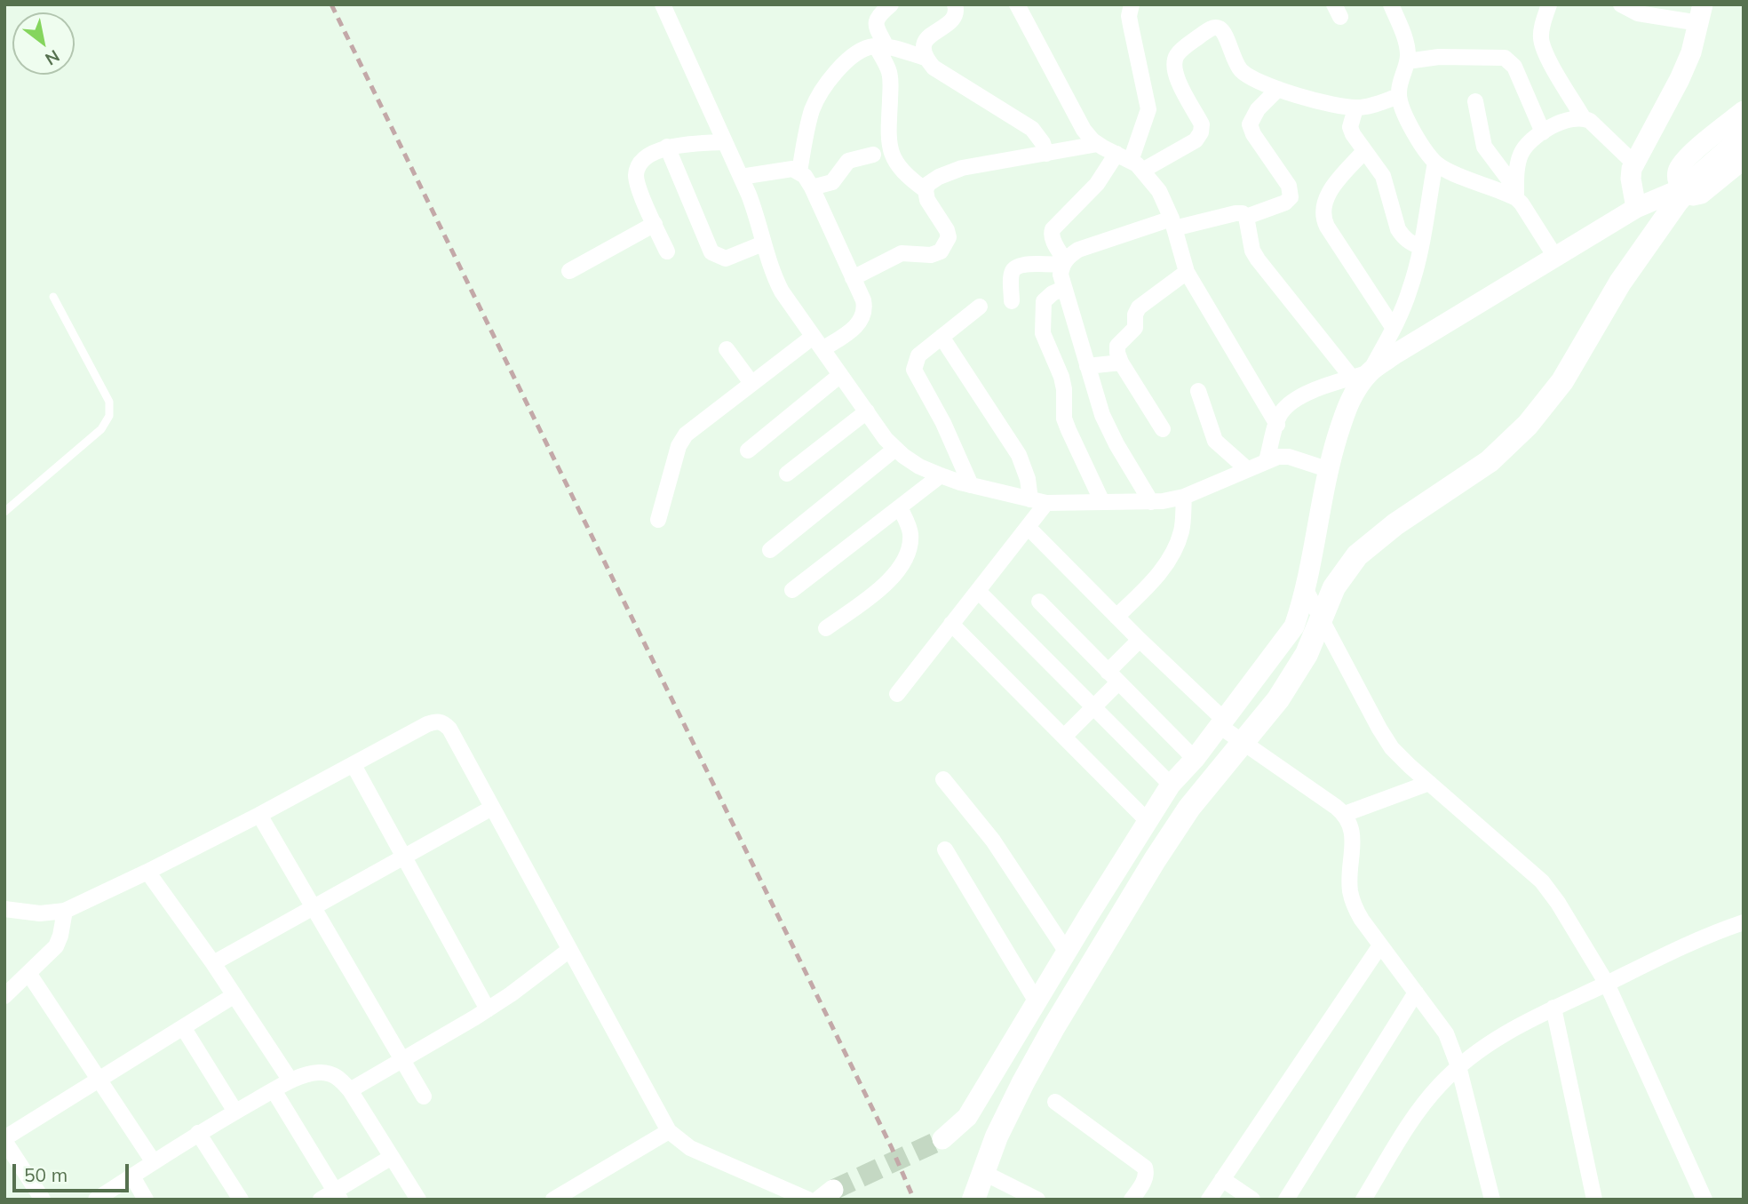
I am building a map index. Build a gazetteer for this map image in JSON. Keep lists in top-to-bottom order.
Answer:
{
  "scale_bar": "50 m",
  "north": "bottom right"
}
